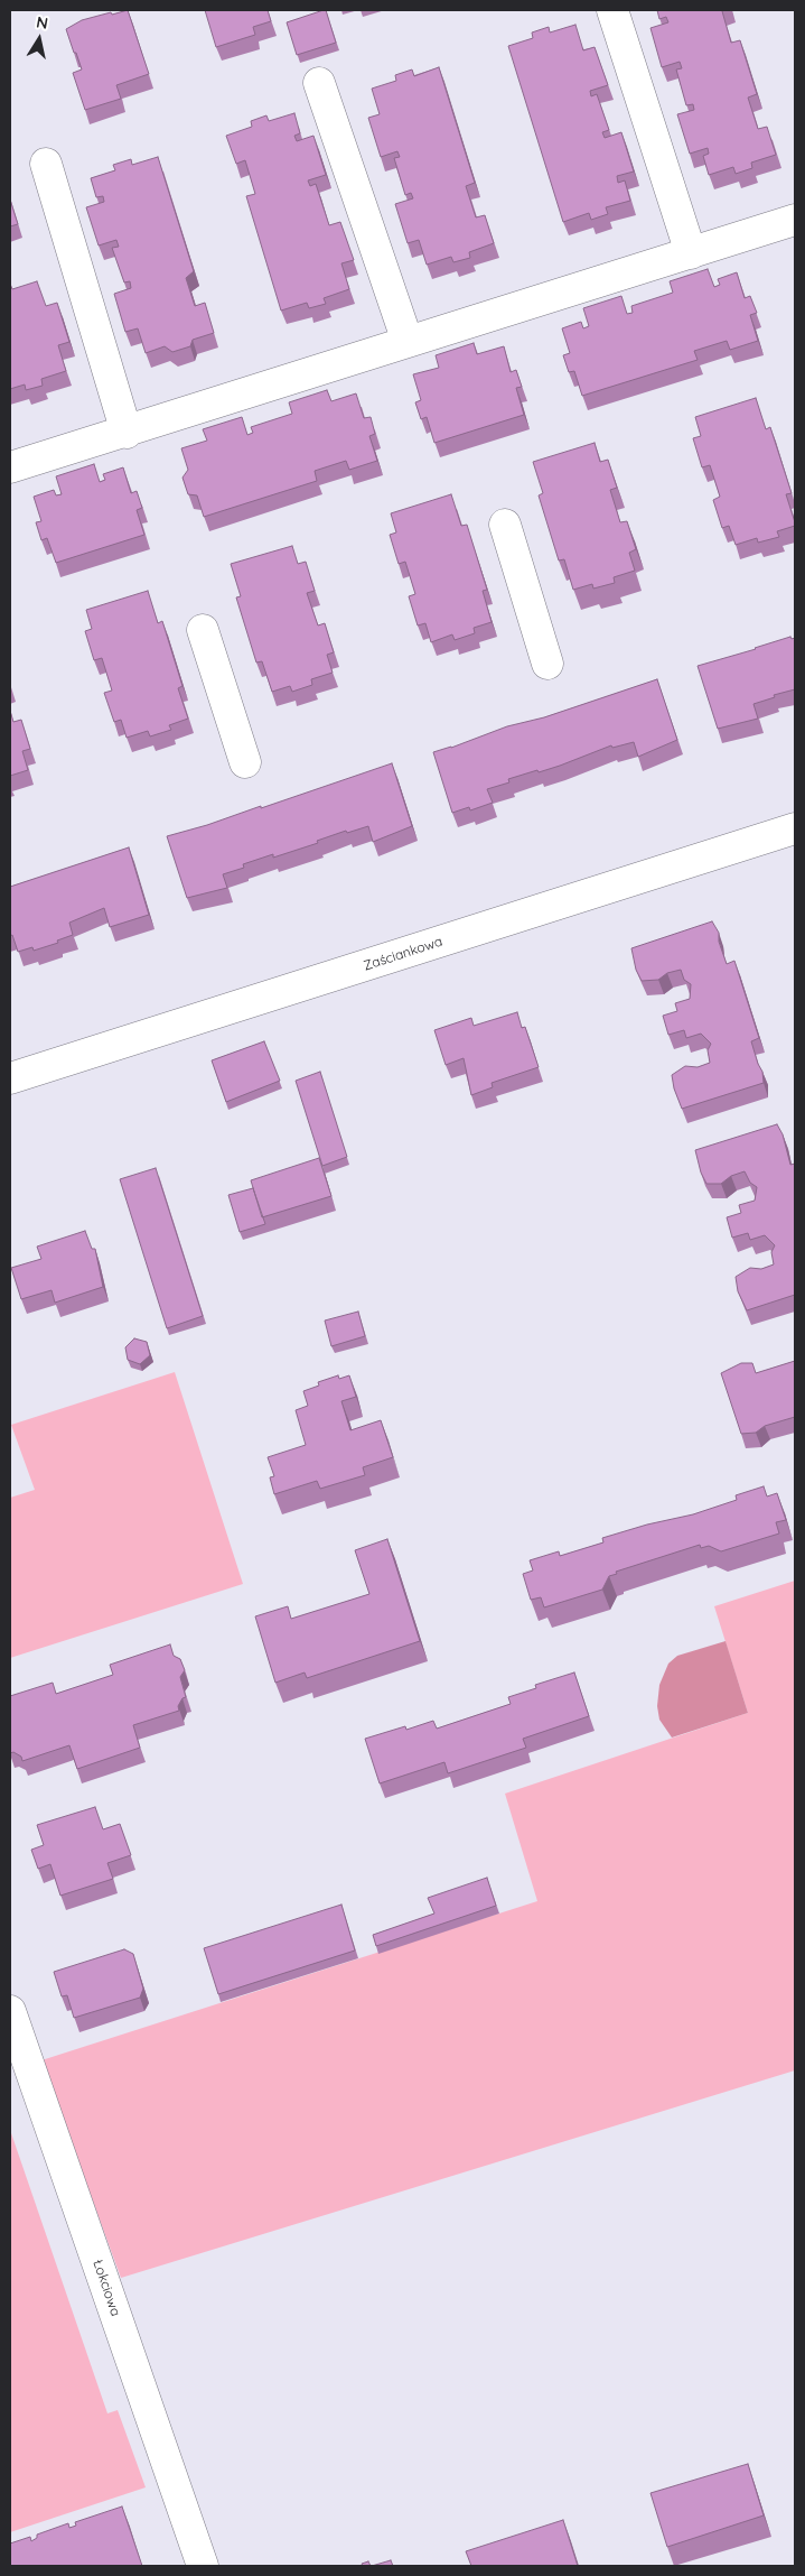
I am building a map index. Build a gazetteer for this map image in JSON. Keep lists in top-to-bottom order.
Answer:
{
  "streets": {
    "street": ["Zaściankowa", "Łokciowa"]
  },
  "north": "top"
}
